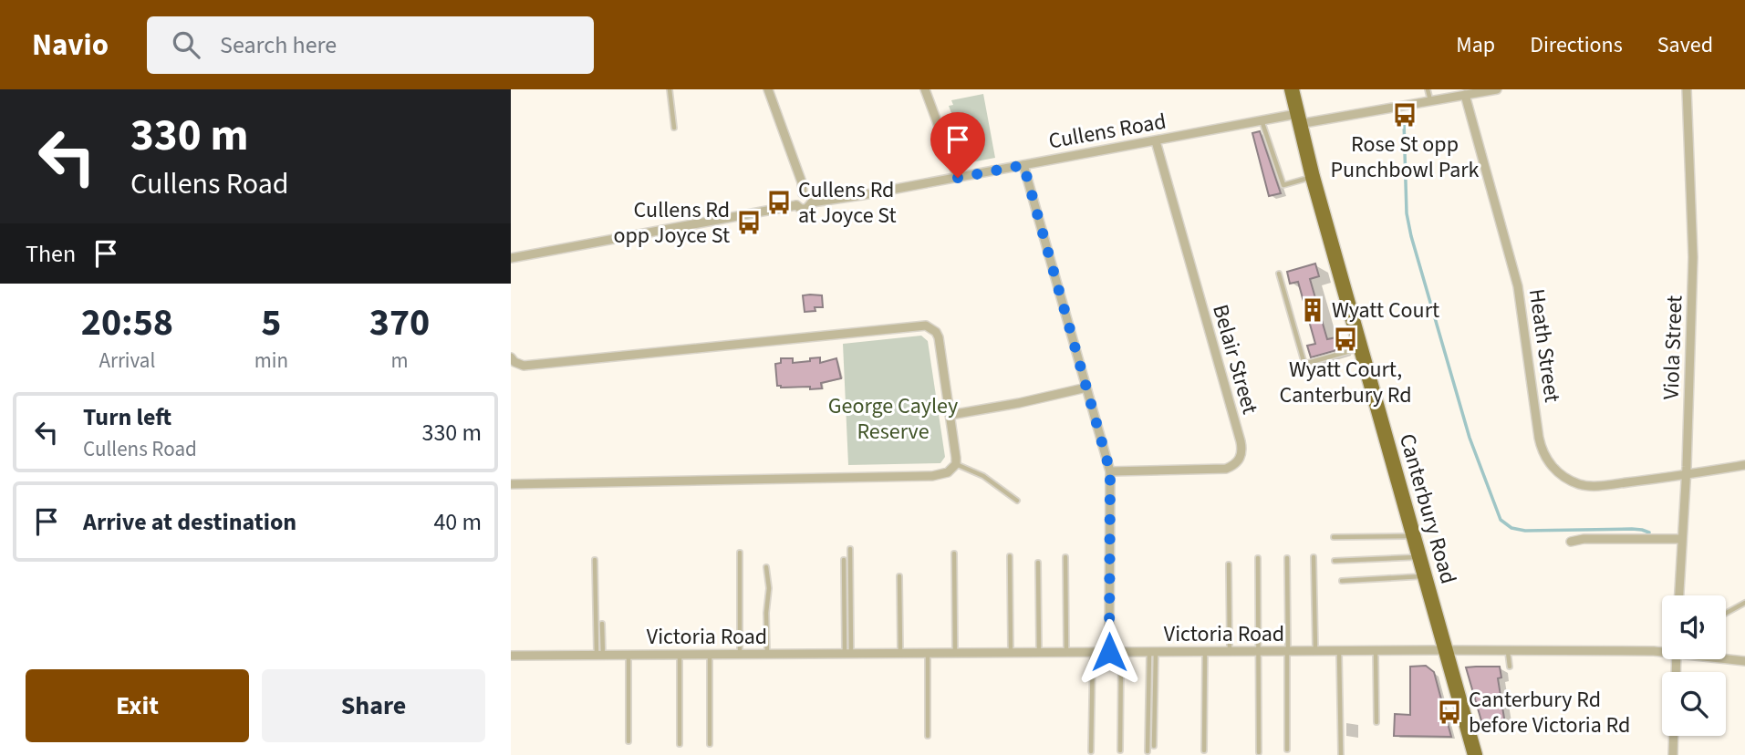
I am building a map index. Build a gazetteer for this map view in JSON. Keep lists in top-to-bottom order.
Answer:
{
  "streets": {
    "highway": ["Canterbury Road"],
    "street": [
      "Cullens Road",
      "Heath Street",
      "Viola Street",
      "Belair Street",
      "Victoria Road"
    ]
  },
  "crossings": [
    ["Cullens Road", "Heath Street"],
    ["Cullens Road", "Belair Street"],
    ["Cullens Road", "Canterbury Road"],
    ["Heath Street", "Viola Street"],
    ["Canterbury Road", "Victoria Road"]
  ],
  "parks": ["George Cayley Reserve"],
  "places": {
    "bus stop": [
      "Rose St opp Punchbowl Park",
      "Cullens Rd at Joyce St",
      "Cullens Rd opp Joyce St",
      "Wyatt Court, Canterbury Rd",
      "Canterbury Rd before Victoria Rd"
    ],
    "building": ["Wyatt Court"]
  },
  "page": {
    "header": "Navio",
    "search": "Search here",
    "nav": ["Map", "Directions", "Saved"],
    "turn": ["330 m", "Cullens Road"],
    "then": "Then",
    "eta": [
      "20:58",
      "Arrival",
      "5",
      "min",
      "370",
      "m"
    ],
    "list": [
      {
        "name": "Turn left",
        "note": "Cullens Road",
        "value": "330 m"
      },
      {
        "name": "Arrive at destination",
        "value": "40 m"
      }
    ],
    "buttons": ["Exit", "Share"]
  }
}
